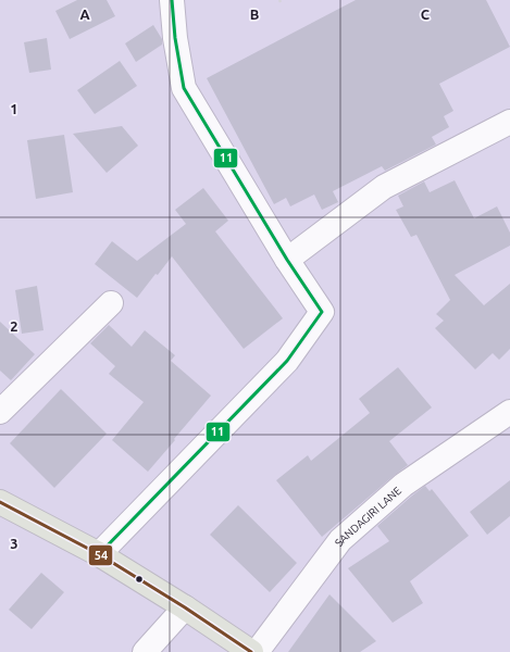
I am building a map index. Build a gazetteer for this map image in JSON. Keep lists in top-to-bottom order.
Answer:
{
  "streets": {
    "street": ["SANDAGIRI LANE"]
  },
  "lines": ["transit line 11", "transit line 54"],
  "grid": {
    "columns": ["A", "B", "C"],
    "rows": ["1", "2", "3"]
  }
}
